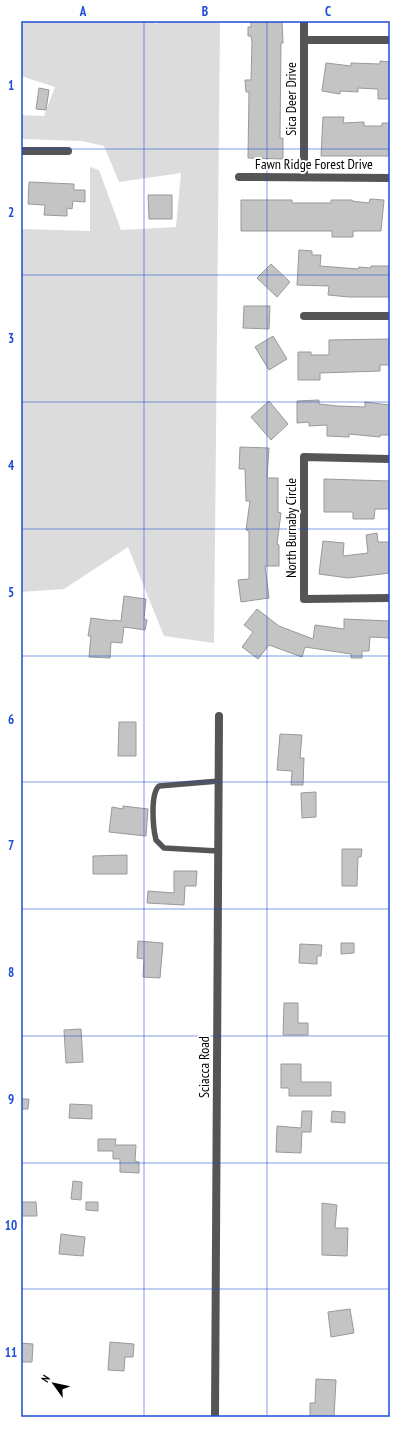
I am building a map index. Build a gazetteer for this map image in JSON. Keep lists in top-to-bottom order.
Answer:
{
  "streets": {
    "street": [
      "Sica Deer Drive",
      "Fawn Ridge Forest Drive",
      "North Burnaby Circle",
      "Sciacca Road"
    ]
  },
  "crossings": [
    ["Sica Deer Drive", "Fawn Ridge Forest Drive"]
  ],
  "north": "top left",
  "grid": {
    "columns": ["A", "B", "C"],
    "rows": [
      "1",
      "2",
      "3",
      "4",
      "5",
      "6",
      "7",
      "8",
      "9",
      "10",
      "11"
    ]
  }
}
